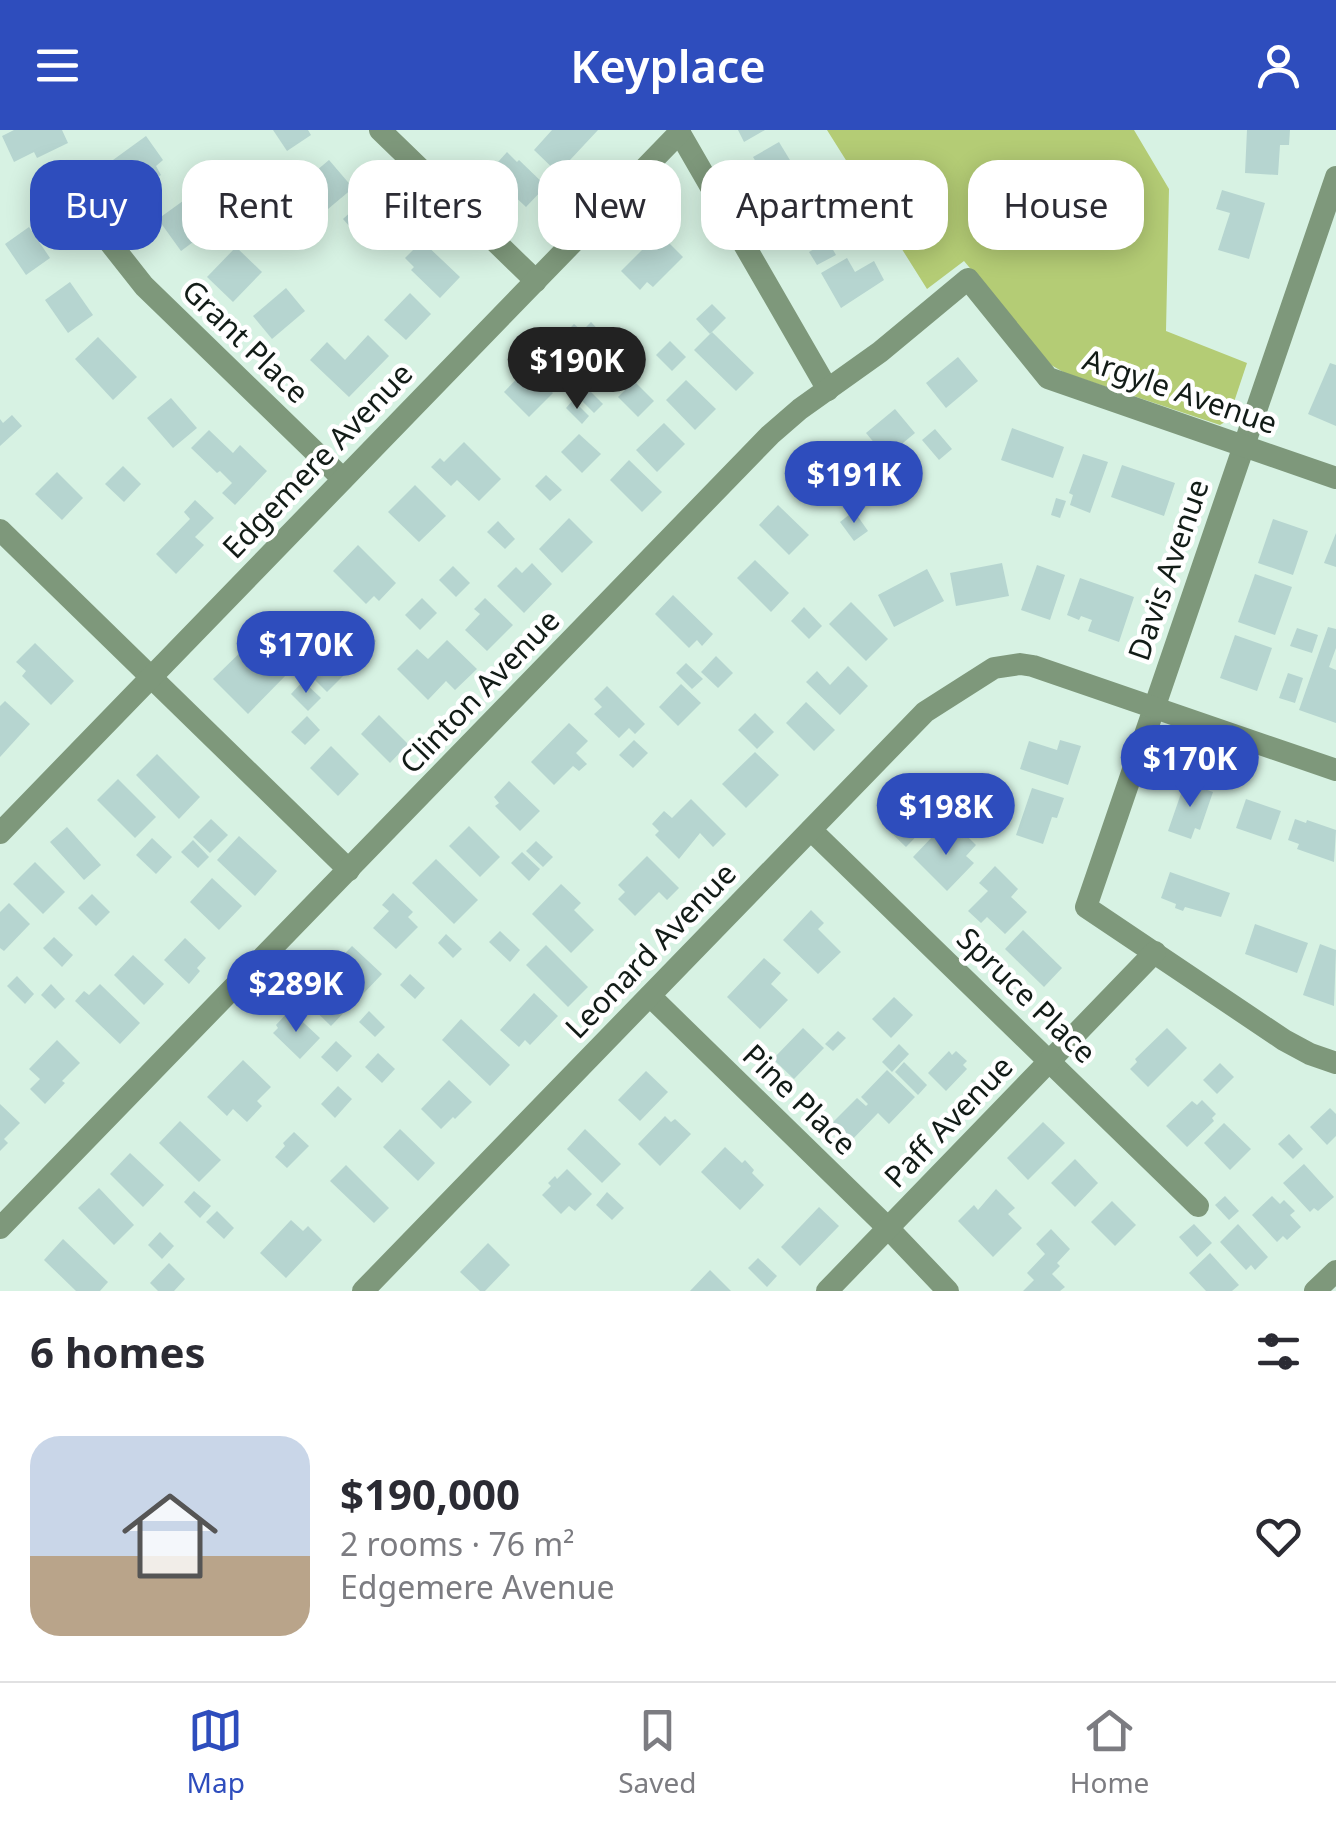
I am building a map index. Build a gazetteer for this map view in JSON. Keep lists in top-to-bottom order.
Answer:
{
  "streets": {
    "street": [
      "Grant Place",
      "Argyle Avenue",
      "Edgemere Avenue",
      "Davis Avenue",
      "Clinton Avenue",
      "Leonard Avenue",
      "Spruce Place",
      "Pine Place",
      "Paff Avenue"
    ]
  },
  "crossings": [
    ["Grant Place", "Edgemere Avenue"],
    ["Argyle Avenue", "Davis Avenue"],
    ["Argyle Avenue", "Clinton Avenue"],
    ["Davis Avenue", "Leonard Avenue"],
    ["Davis Avenue", "Paff Avenue"],
    ["Leonard Avenue", "Spruce Place"],
    ["Leonard Avenue", "Pine Place"],
    ["Spruce Place", "Paff Avenue"],
    ["Pine Place", "Paff Avenue"]
  ],
  "page": {
    "header": "Keyplace",
    "chip": [
      "Buy",
      "Rent",
      "Filters",
      "New",
      "Apartment",
      "House"
    ],
    "price": [
      "$190K",
      "$191K",
      "$170K",
      "$170K",
      "$198K",
      "$289K"
    ],
    "heading": "6 homes",
    "list": [
      {
        "name": "$190,000",
        "note": "2 rooms · 76 m² · Edgemere Avenue"
      }
    ],
    "tabs": ["Map", "Saved", "Home"]
  }
}
